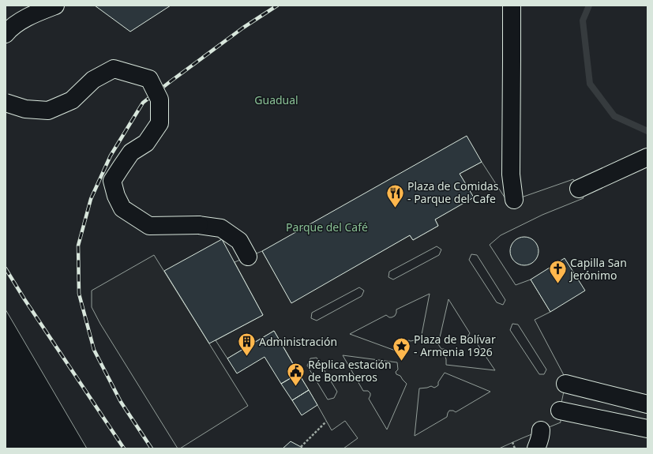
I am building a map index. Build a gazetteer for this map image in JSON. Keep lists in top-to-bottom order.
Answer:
{
  "parks": ["Guadual", "Parque del Café"],
  "places": {
    "restaurant": ["Plaza de Comidas - Parque del Cafe"],
    "church": ["Capilla San Jerónimo"],
    "building": ["Administración"],
    "place": ["Plaza de Bolívar - Armenia 1926"],
    "public building": ["Réplica estación de Bomberos"]
  }
}
